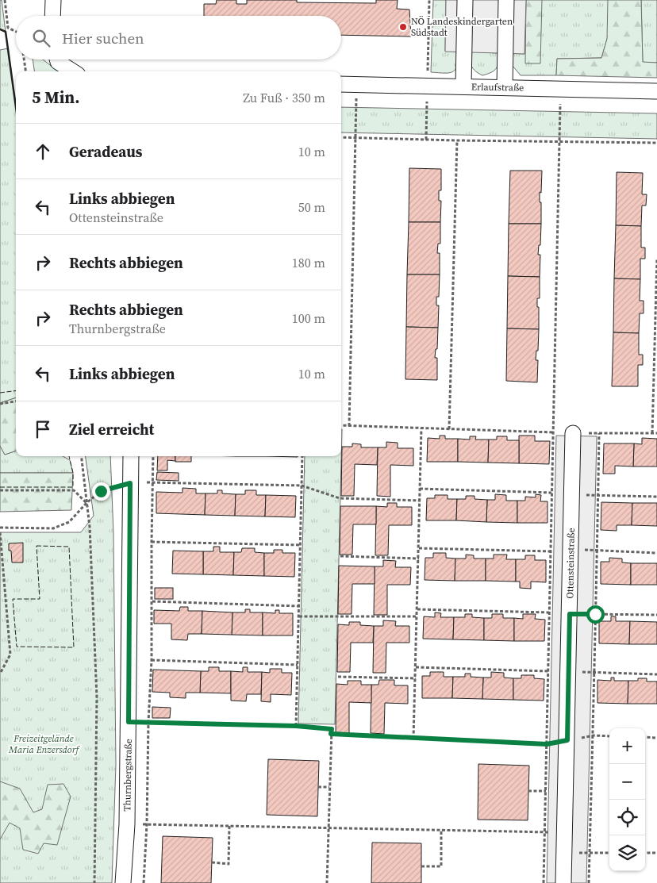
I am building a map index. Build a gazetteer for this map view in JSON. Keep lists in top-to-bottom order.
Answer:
{
  "streets": {
    "street": ["Erlaufstraße", "Ottensteinstraße", "Thurnbergstraße"]
  },
  "parks": ["Freizeitgelände Maria Enzersdorf"],
  "places": ["NÖ Landeskindergarten Südstadt"],
  "page": {
    "search": "Hier suchen",
    "heading": ["5 Min.", "Zu Fuß · 350 m"],
    "list": [
      ["Geradeaus", "10 m"],
      ["Links abbiegen", "Ottensteinstraße", "50 m"],
      ["Rechts abbiegen", "180 m"],
      ["Rechts abbiegen", "Thurnbergstraße", "100 m"],
      ["Links abbiegen", "10 m"],
      "Ziel erreicht"
    ],
    "map_buttons": ["+", "−"]
  }
}
